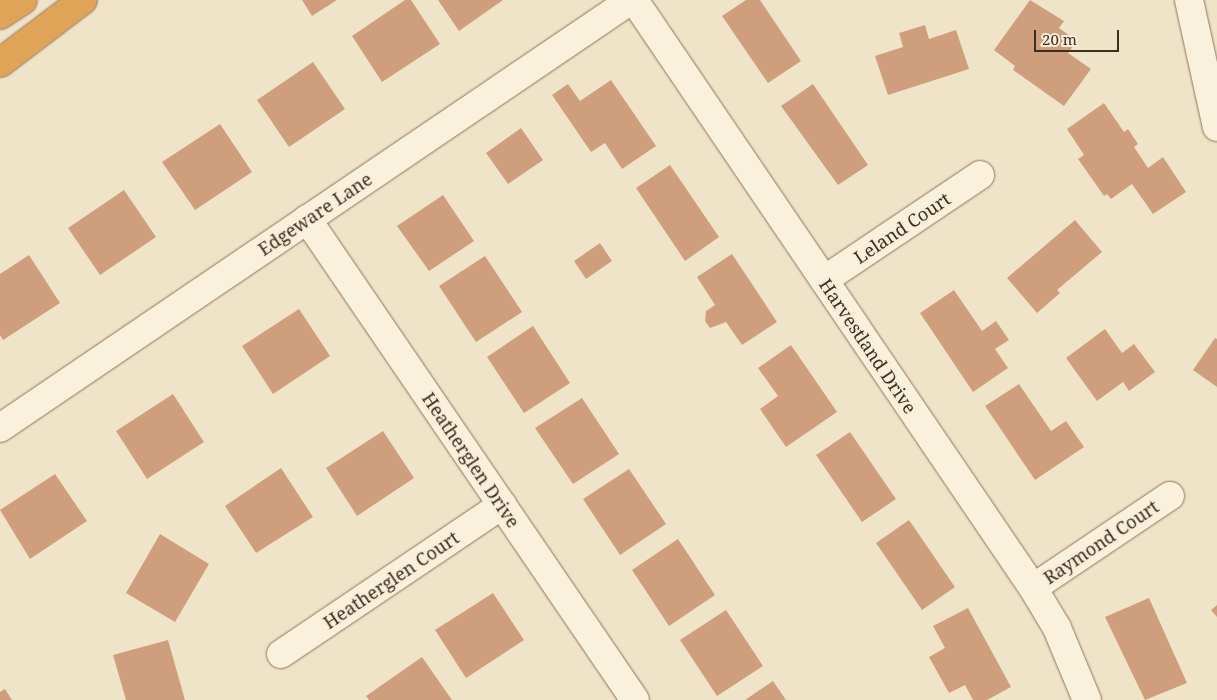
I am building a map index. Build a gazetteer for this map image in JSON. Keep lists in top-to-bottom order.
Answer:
{
  "streets": {
    "street": [
      "Edgeware Lane",
      "Leland Court",
      "Harvestland Drive",
      "Heatherglen Drive",
      "Raymond Court",
      "Heatherglen Court"
    ]
  },
  "crossings": [
    ["Edgeware Lane", "Harvestland Drive"],
    ["Edgeware Lane", "Heatherglen Drive"],
    ["Leland Court", "Harvestland Drive"],
    ["Harvestland Drive", "Raymond Court"],
    ["Heatherglen Drive", "Heatherglen Court"]
  ],
  "scale_bar": "20 m"
}
